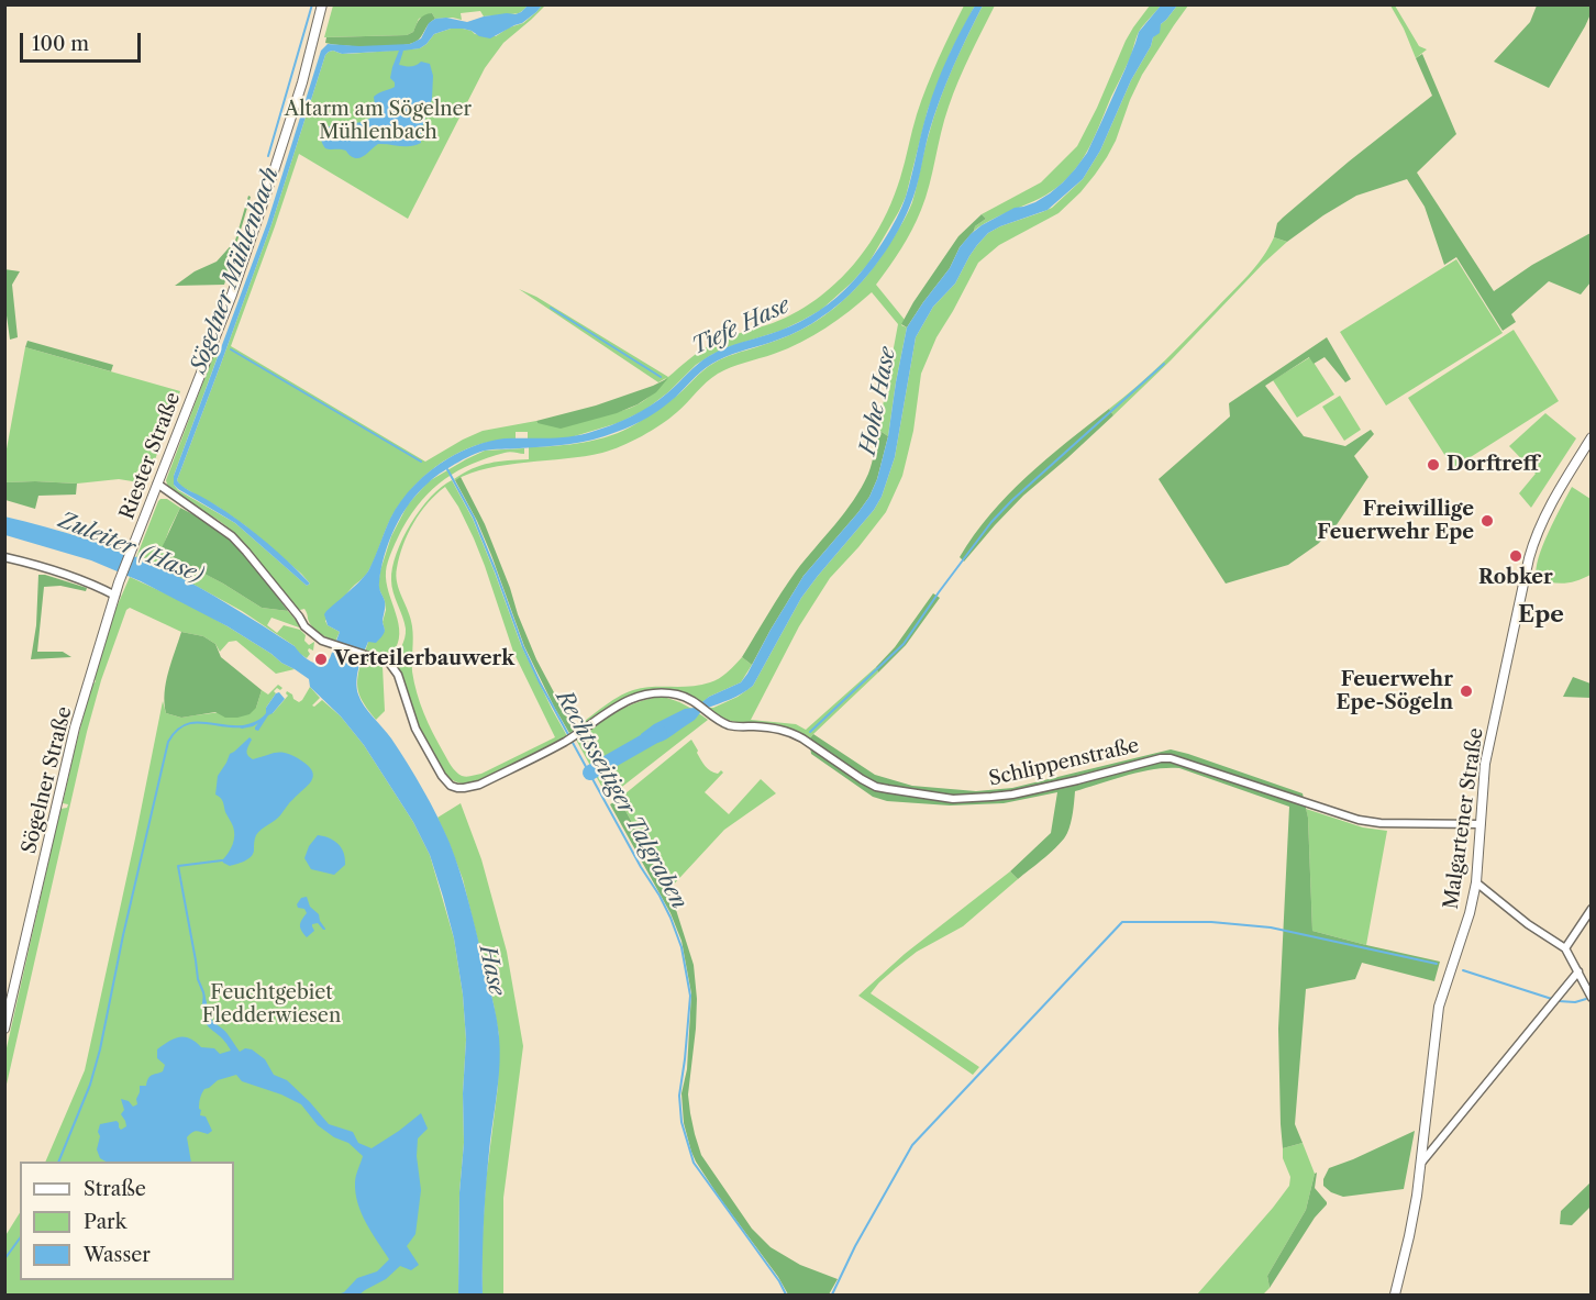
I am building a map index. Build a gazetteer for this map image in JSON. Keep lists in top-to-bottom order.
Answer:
{
  "streets": {
    "street": [
      "Riester Straße",
      "Schlippenstraße",
      "Sögelner Straße",
      "Malgartener Straße"
    ]
  },
  "crossings": [
    ["Riester Straße", "Schlippenstraße"],
    ["Riester Straße", "Sögelner Straße"],
    ["Schlippenstraße", "Malgartener Straße"]
  ],
  "districts": ["Epe"],
  "water": [
    "Sögelner Mühlenbach",
    "Tiefe Hase",
    "Hohe Hase",
    "Zuleiter (Hase)",
    "Rechtsseitiger Talgraben",
    "Hase"
  ],
  "parks": ["Altarm am Sögelner Mühlenbach", "Feuchtgebiet Fledderwiesen"],
  "places": [
    "Dorftreff",
    "Freiwillige Feuerwehr Epe",
    "Robker",
    "Verteilerbauwerk",
    "Feuerwehr Epe-Sögeln"
  ],
  "legend": ["Straße", "Park", "Wasser"],
  "scale_bar": "100 m"
}
